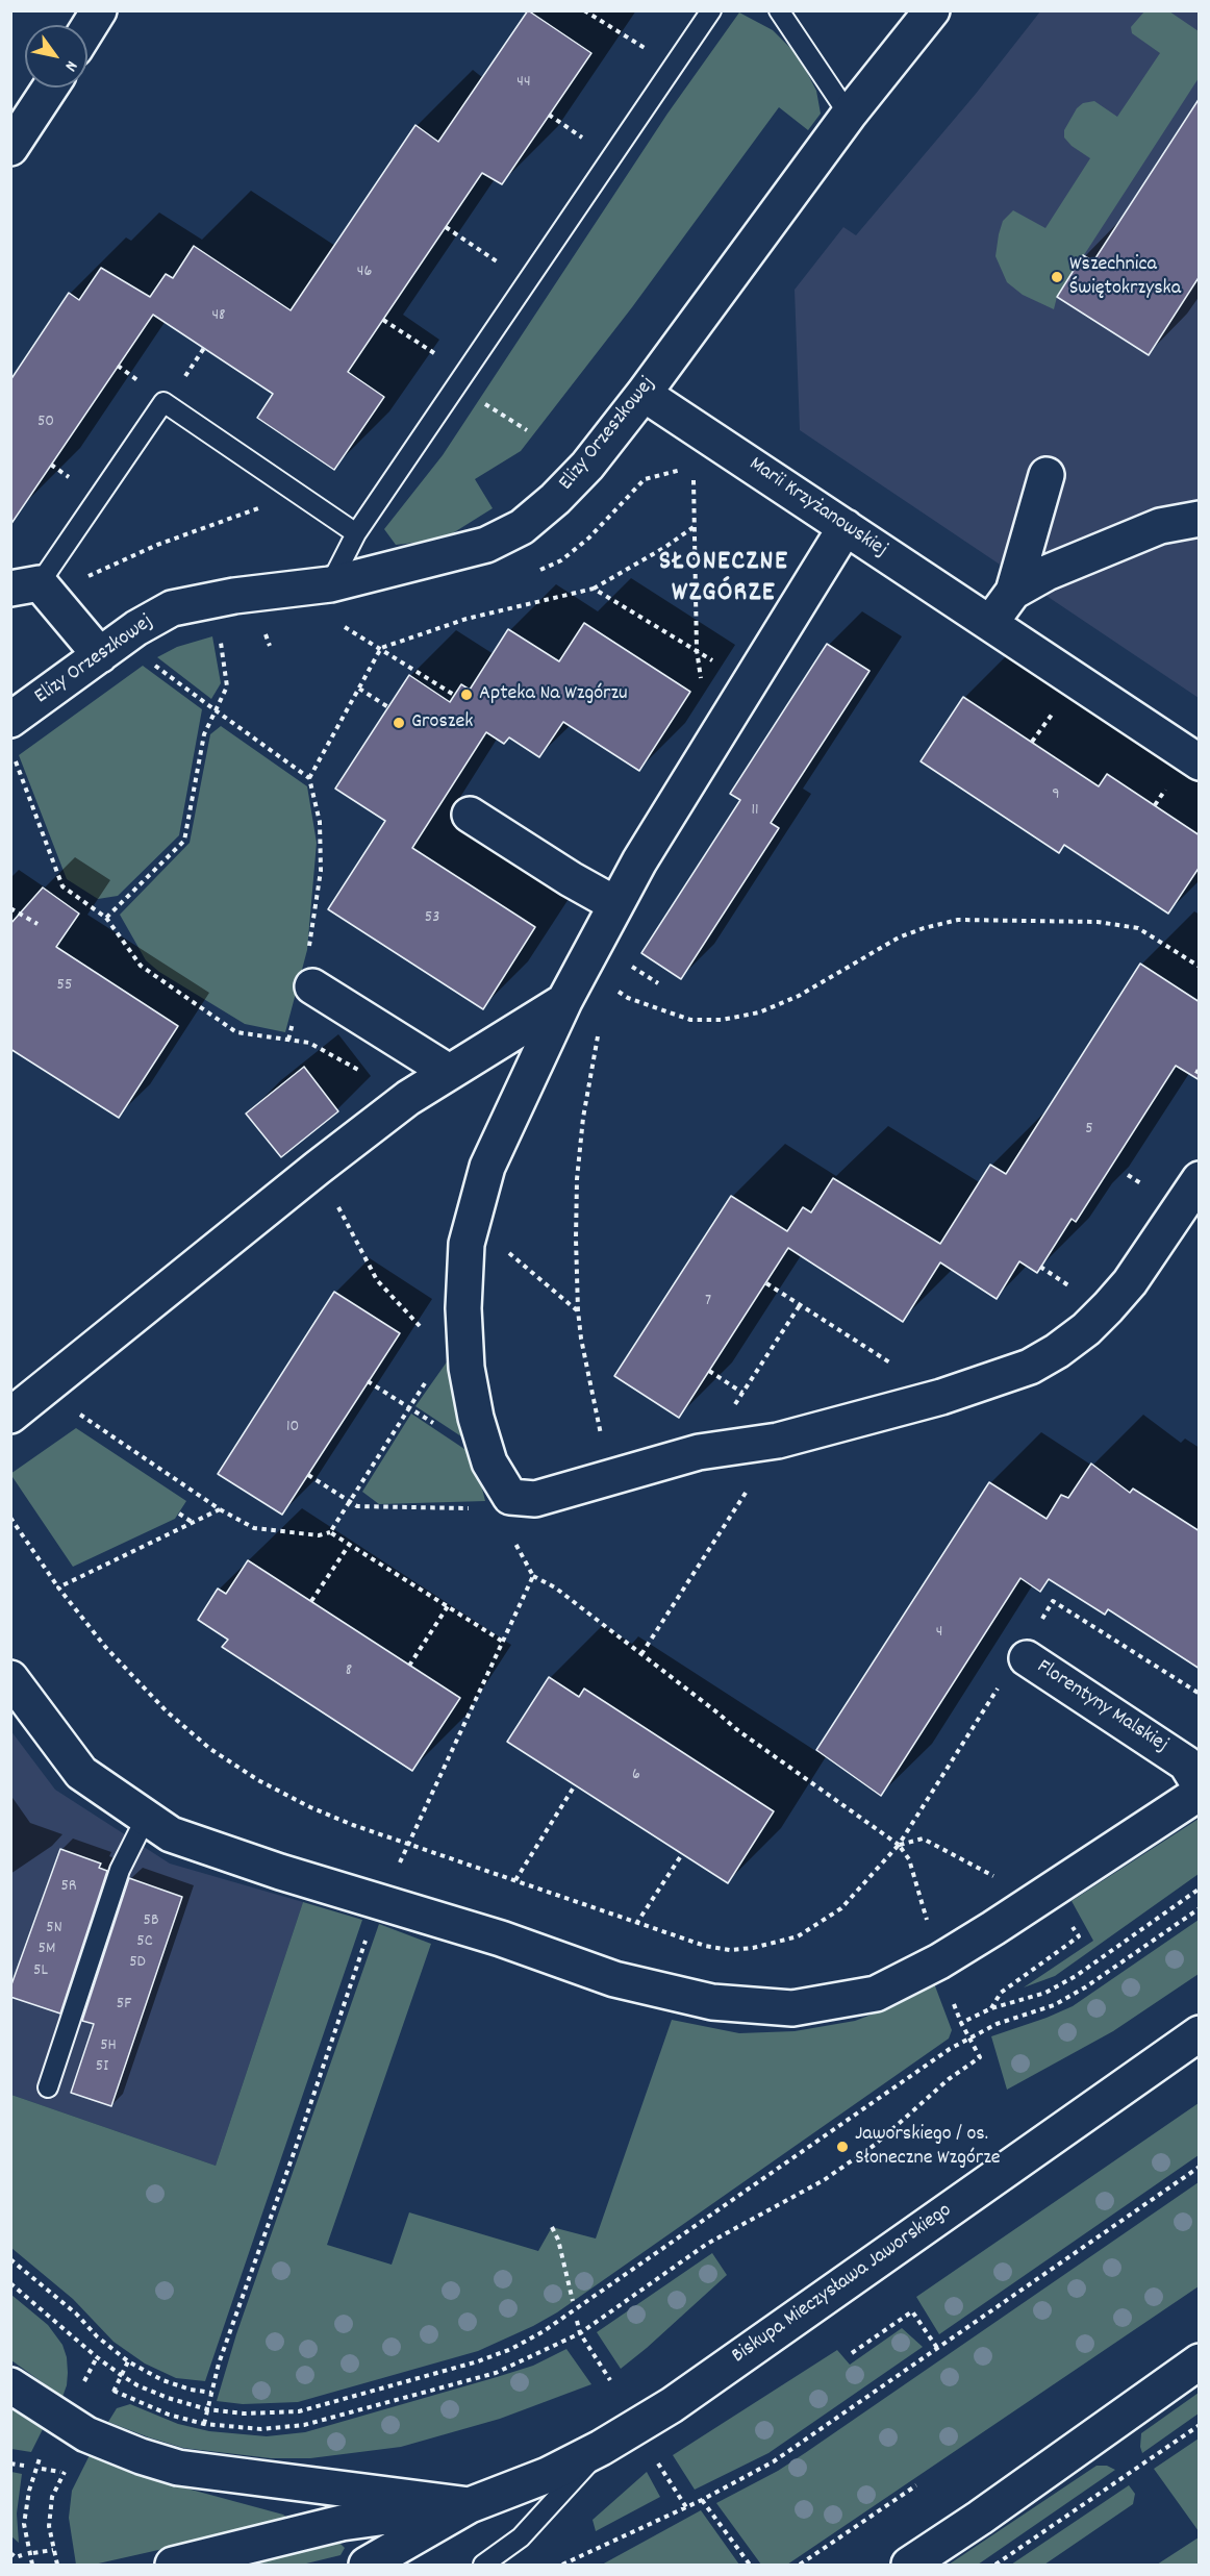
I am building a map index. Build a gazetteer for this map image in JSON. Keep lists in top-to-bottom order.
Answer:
{
  "streets": {
    "street": [
      "Elizy Orzeszkowej",
      "Marii Krzyżanowskiej",
      "Florentyny Malskiej",
      "Biskupa Mieczysława Jaworskiego"
    ]
  },
  "crossings": [
    ["Elizy Orzeszkowej", "Marii Krzyżanowskiej"]
  ],
  "districts": ["SŁONECZNE WZGÓRZE"],
  "places": [
    "Wszechnica Świętokrzyska",
    "Apteka Na Wzgórzu",
    "Groszek",
    "Jaworskiego / os. Słoneczne Wzgórze"
  ],
  "house_numbers": [
    "44",
    "46",
    "48",
    "50",
    "9",
    "11",
    "53",
    "55",
    "5",
    "7",
    "10",
    "4",
    "8",
    "6",
    "5R",
    "5B",
    "5N",
    "5C",
    "5M",
    "5D",
    "5L",
    "5F",
    "5H",
    "5I"
  ],
  "north": "bottom right"
}
